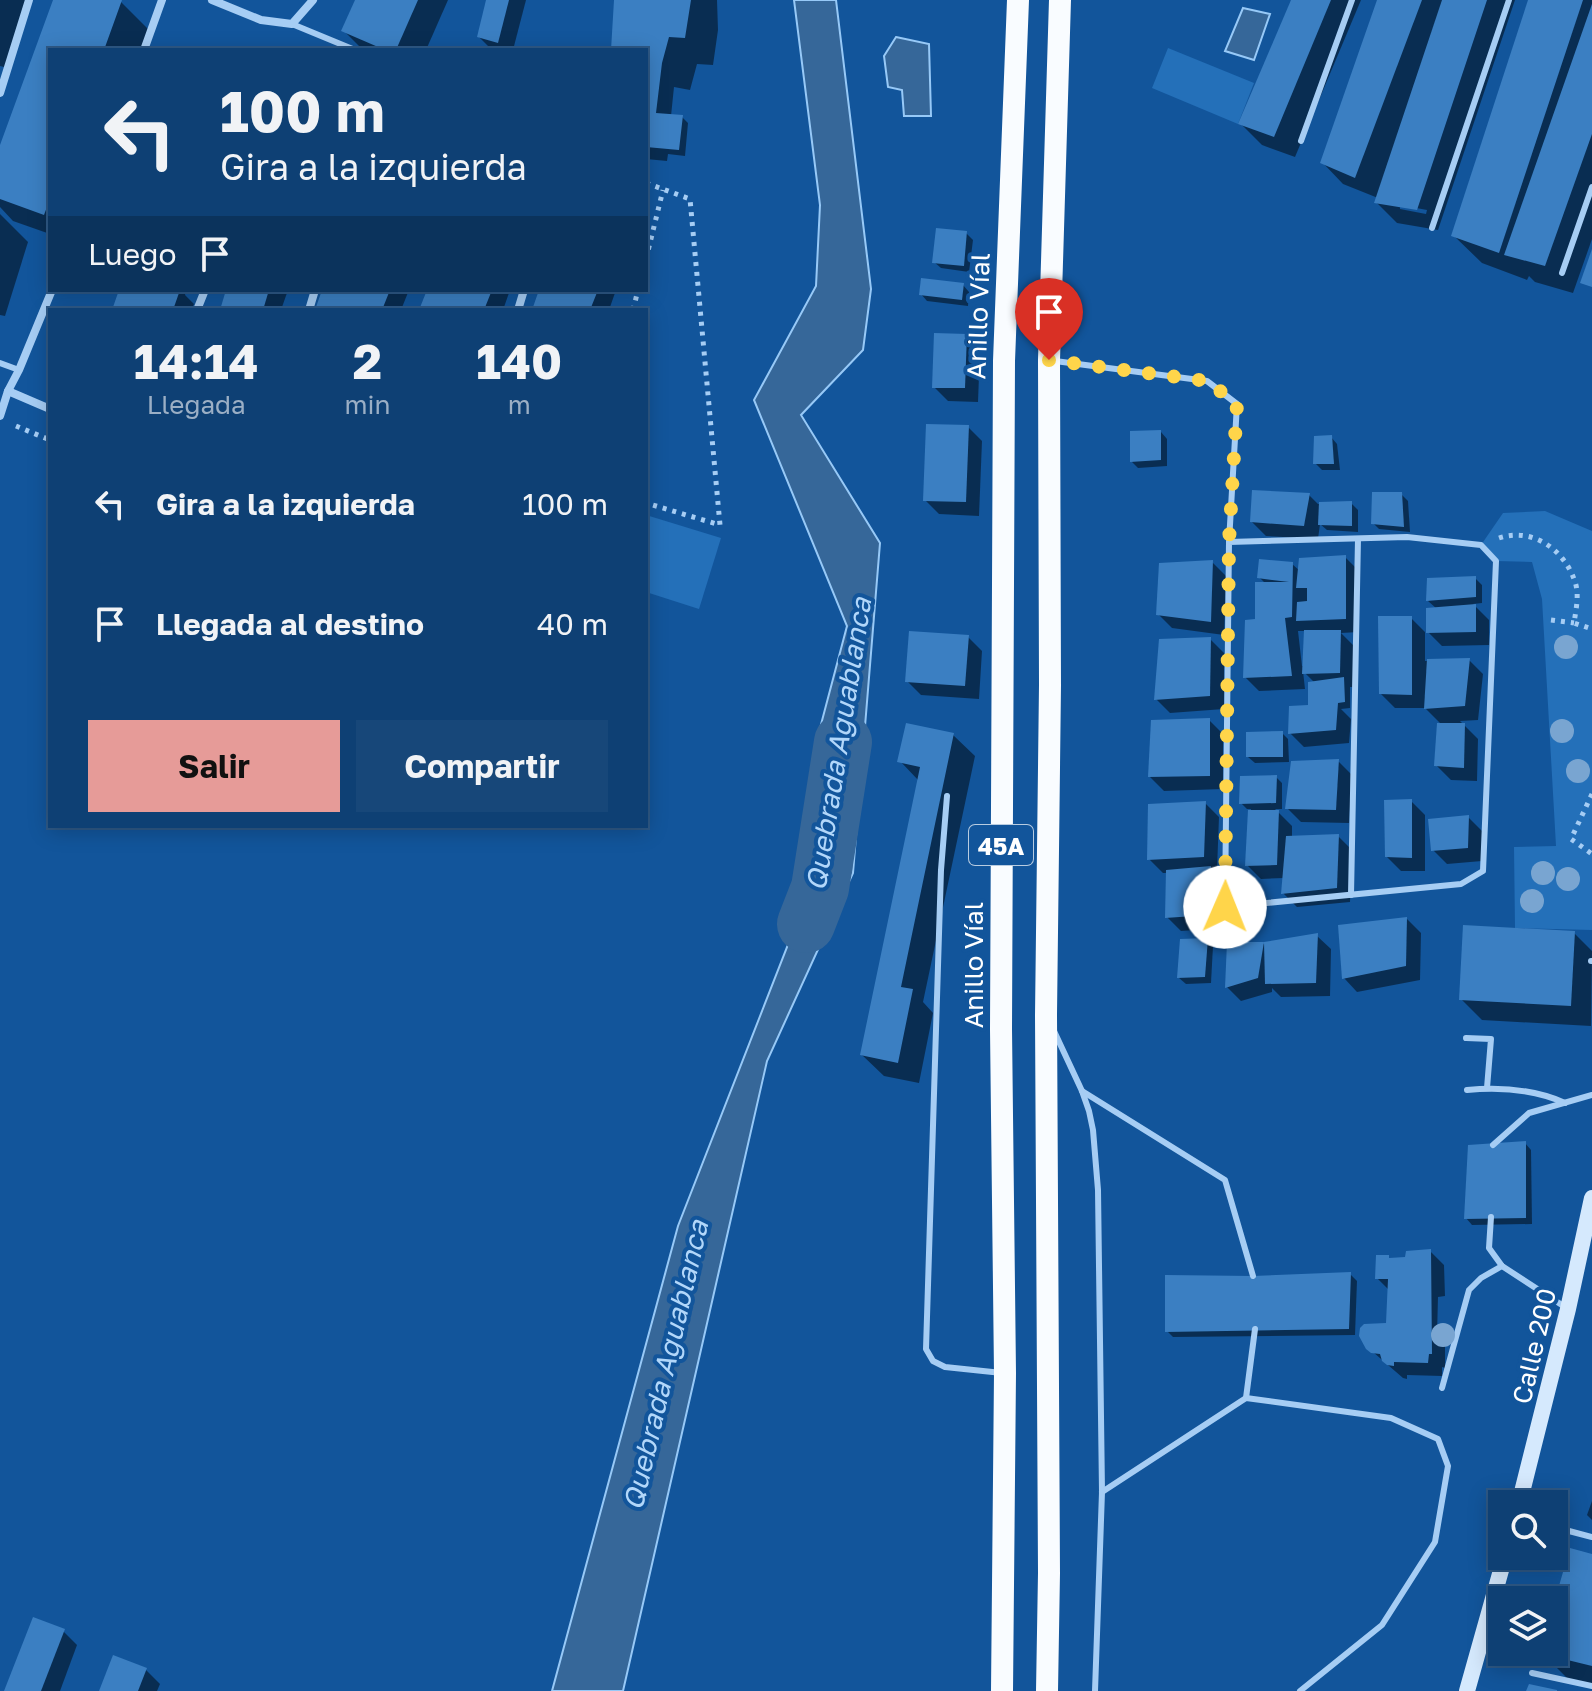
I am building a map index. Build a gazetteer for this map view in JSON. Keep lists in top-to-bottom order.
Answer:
{
  "streets": {
    "highway": ["Anillo Víal", "45A"],
    "main road": ["Calle 200"]
  },
  "water": ["Quebrada Aguablanca"],
  "page": {
    "turn": ["100 m", "Gira a la izquierda"],
    "then": "Luego",
    "eta": [
      "14:14",
      "Llegada",
      "2",
      "min",
      "140",
      "m"
    ],
    "list": [
      {
        "name": "Gira a la izquierda",
        "value": "100 m"
      },
      {
        "name": "Llegada al destino",
        "value": "40 m"
      }
    ],
    "buttons": ["Salir", "Compartir"]
  }
}
